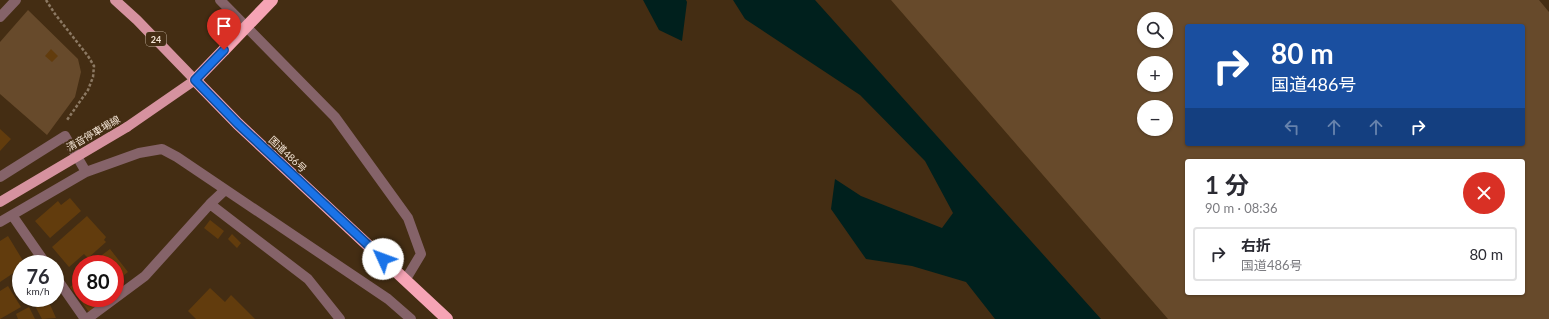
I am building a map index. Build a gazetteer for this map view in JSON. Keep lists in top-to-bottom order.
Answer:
{
  "streets": {
    "highway": ["国道486号"],
    "main road": ["24", "清音停車場線"]
  },
  "crossings": [
    ["24", "清音停車場線"],
    ["24", "国道486号"],
    ["清音停車場線", "国道486号"]
  ],
  "page": {
    "map_buttons": ["+", "−"],
    "turn": ["80 m", "国道486号"],
    "heading": ["1 分", "90 m · 08:36"],
    "list": [
      {
        "name": "右折",
        "note": "国道486号",
        "value": "80 m"
      }
    ],
    "speed": "76 km/h",
    "limit": "80"
  }
}
